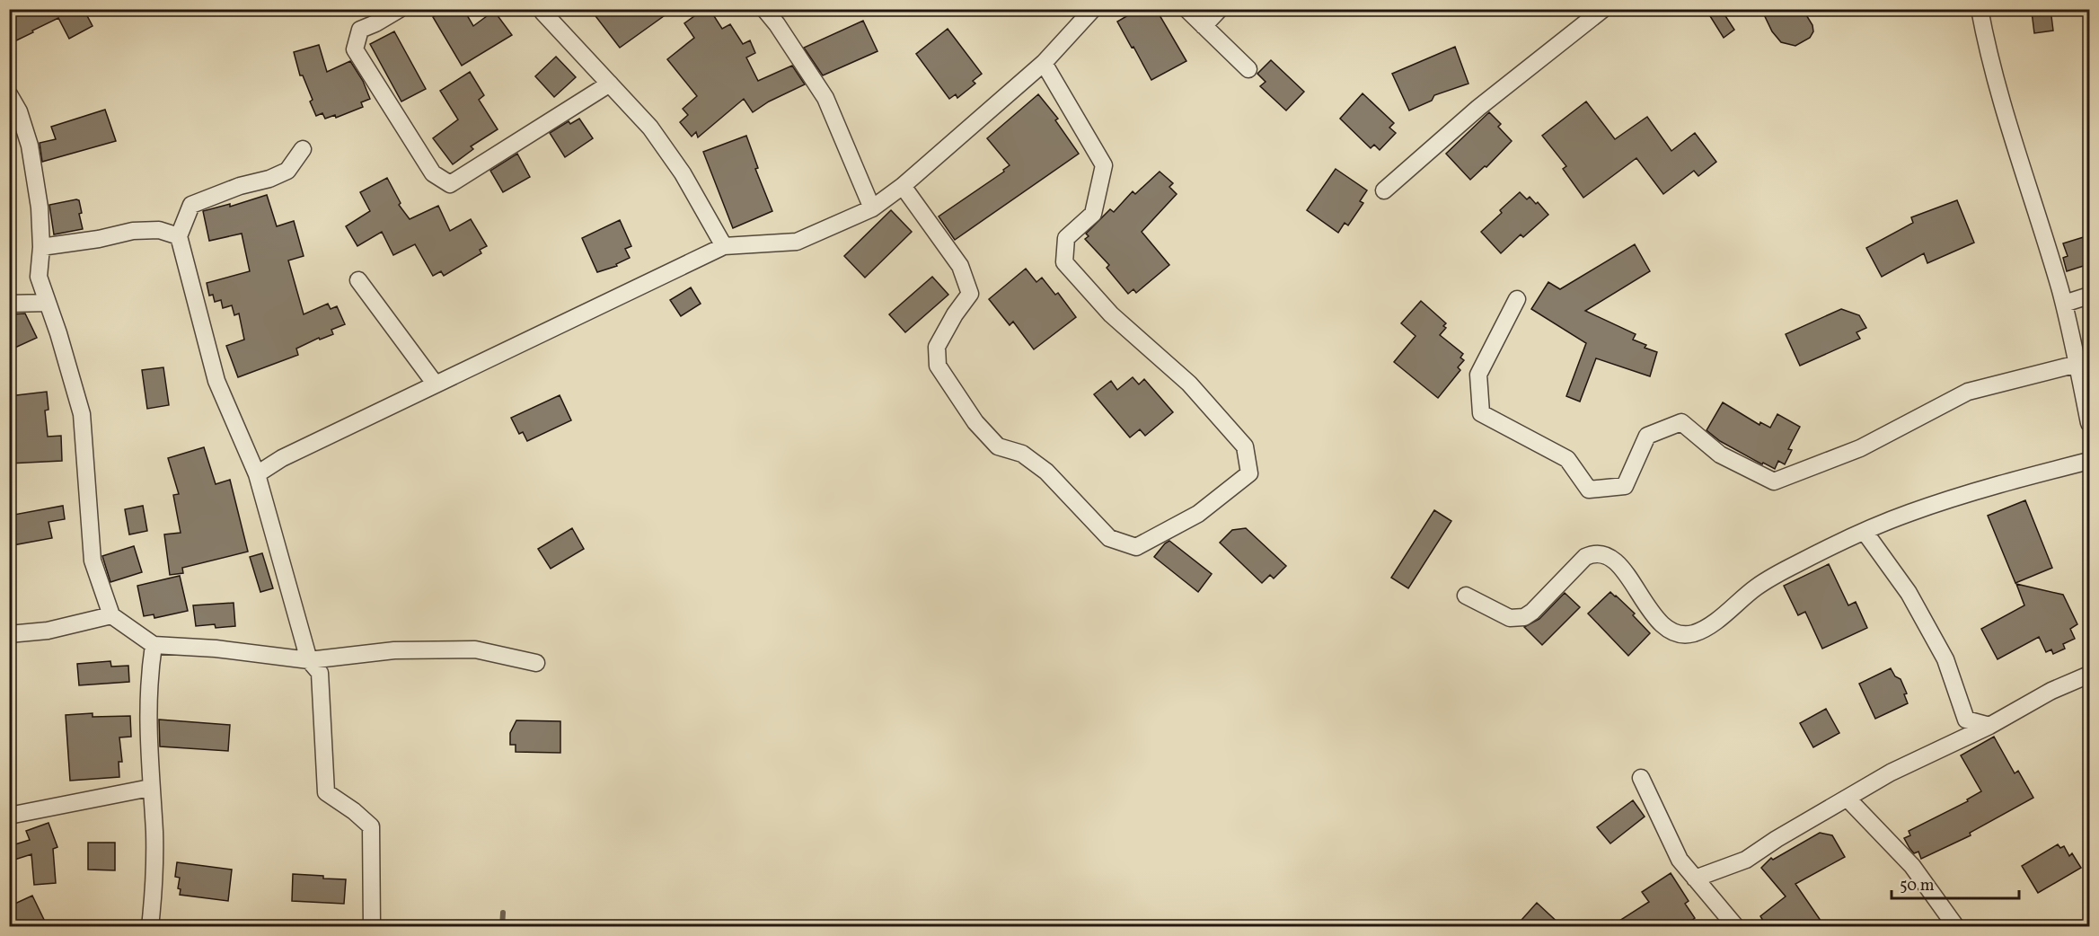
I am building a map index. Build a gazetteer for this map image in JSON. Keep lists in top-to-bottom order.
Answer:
{
  "scale_bar": "50 m"
}
